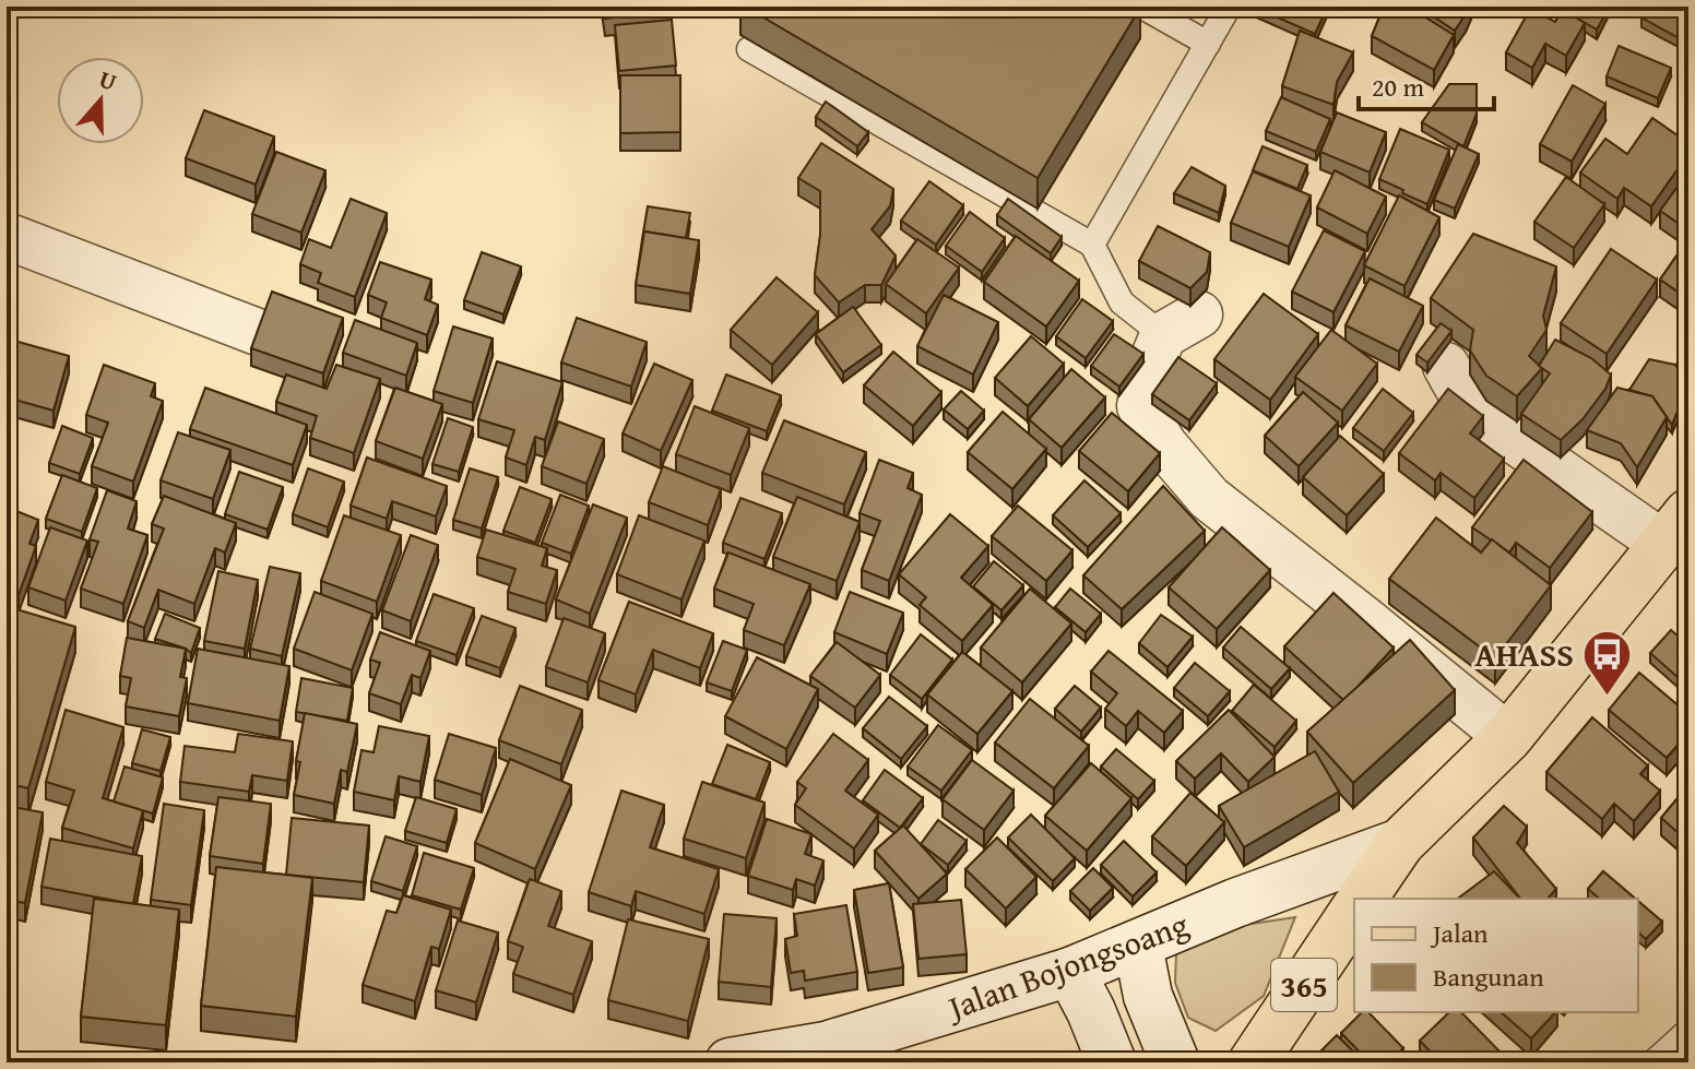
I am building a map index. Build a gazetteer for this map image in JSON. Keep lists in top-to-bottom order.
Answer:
{
  "streets": {
    "main road": ["Jalan Bojongsoang", "365"]
  },
  "places": {
    "bus stop": ["AHASS"]
  },
  "legend": ["Jalan", "Bangunan"],
  "scale_bar": "20 m",
  "north": "top"
}
